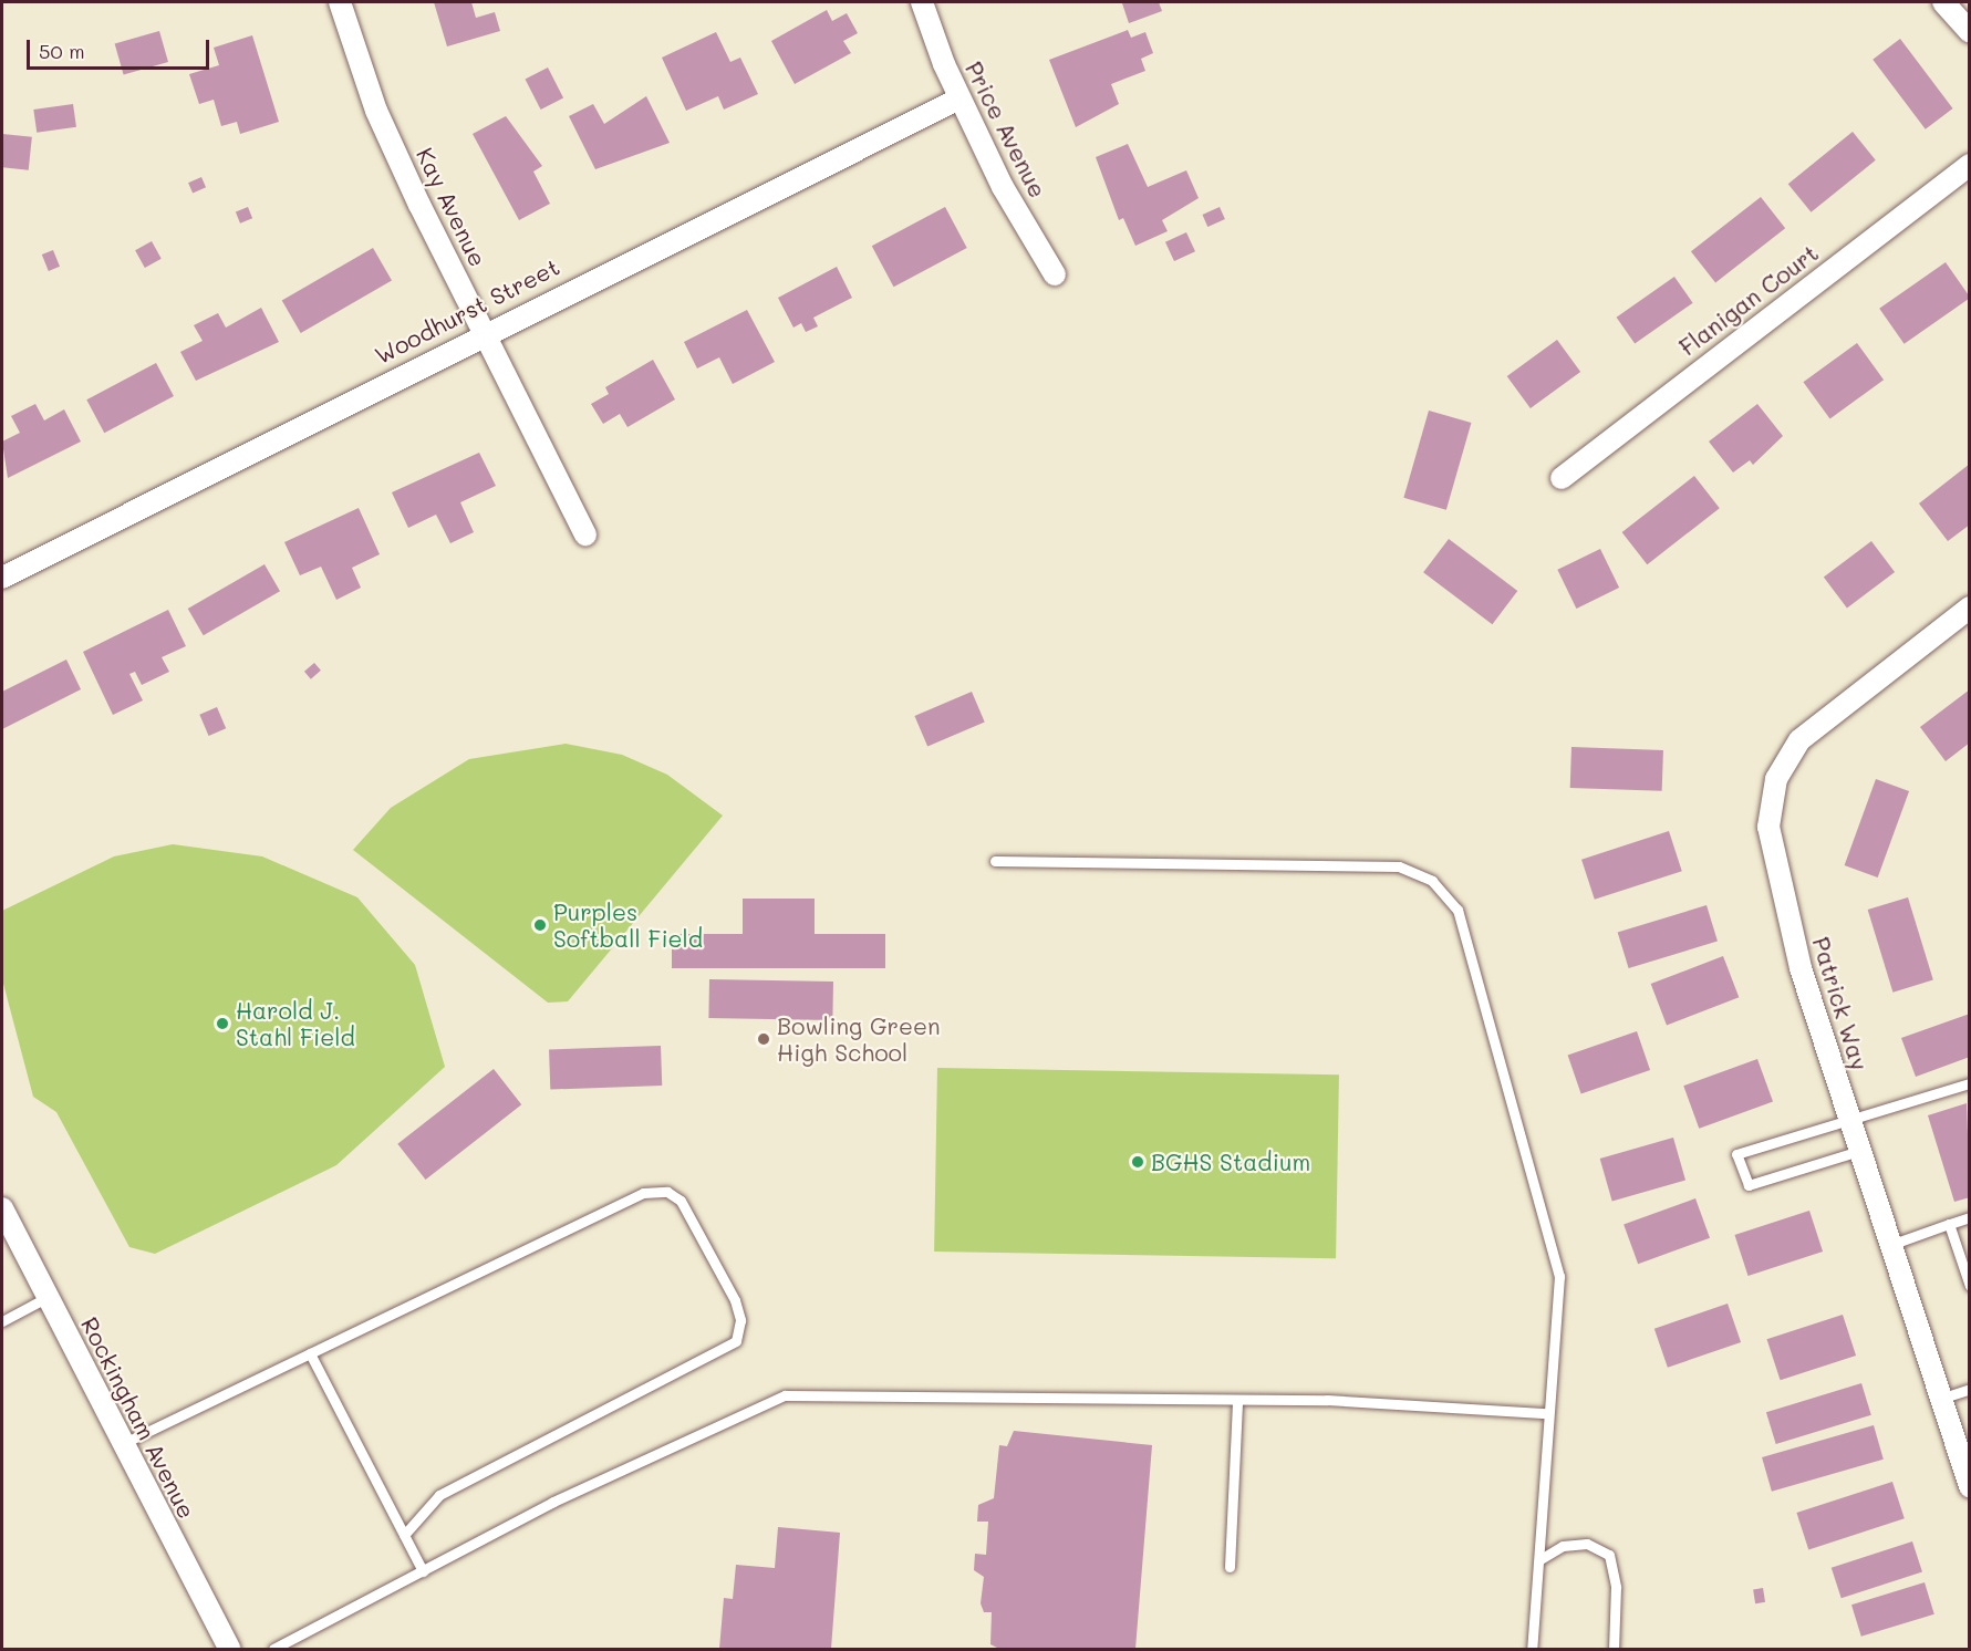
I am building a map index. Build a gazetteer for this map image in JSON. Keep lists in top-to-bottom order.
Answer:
{
  "streets": {
    "street": [
      "Price Avenue",
      "Kay Avenue",
      "Flanigan Court",
      "Woodhurst Street",
      "Patrick Way",
      "Rockingham Avenue"
    ]
  },
  "crossings": [
    ["Price Avenue", "Woodhurst Street"],
    ["Kay Avenue", "Woodhurst Street"]
  ],
  "places": [
    "Purples Softball Field",
    "Harold J. Stahl Field",
    "Bowling Green High School",
    "BGHS Stadium"
  ],
  "scale_bar": "50 m"
}
